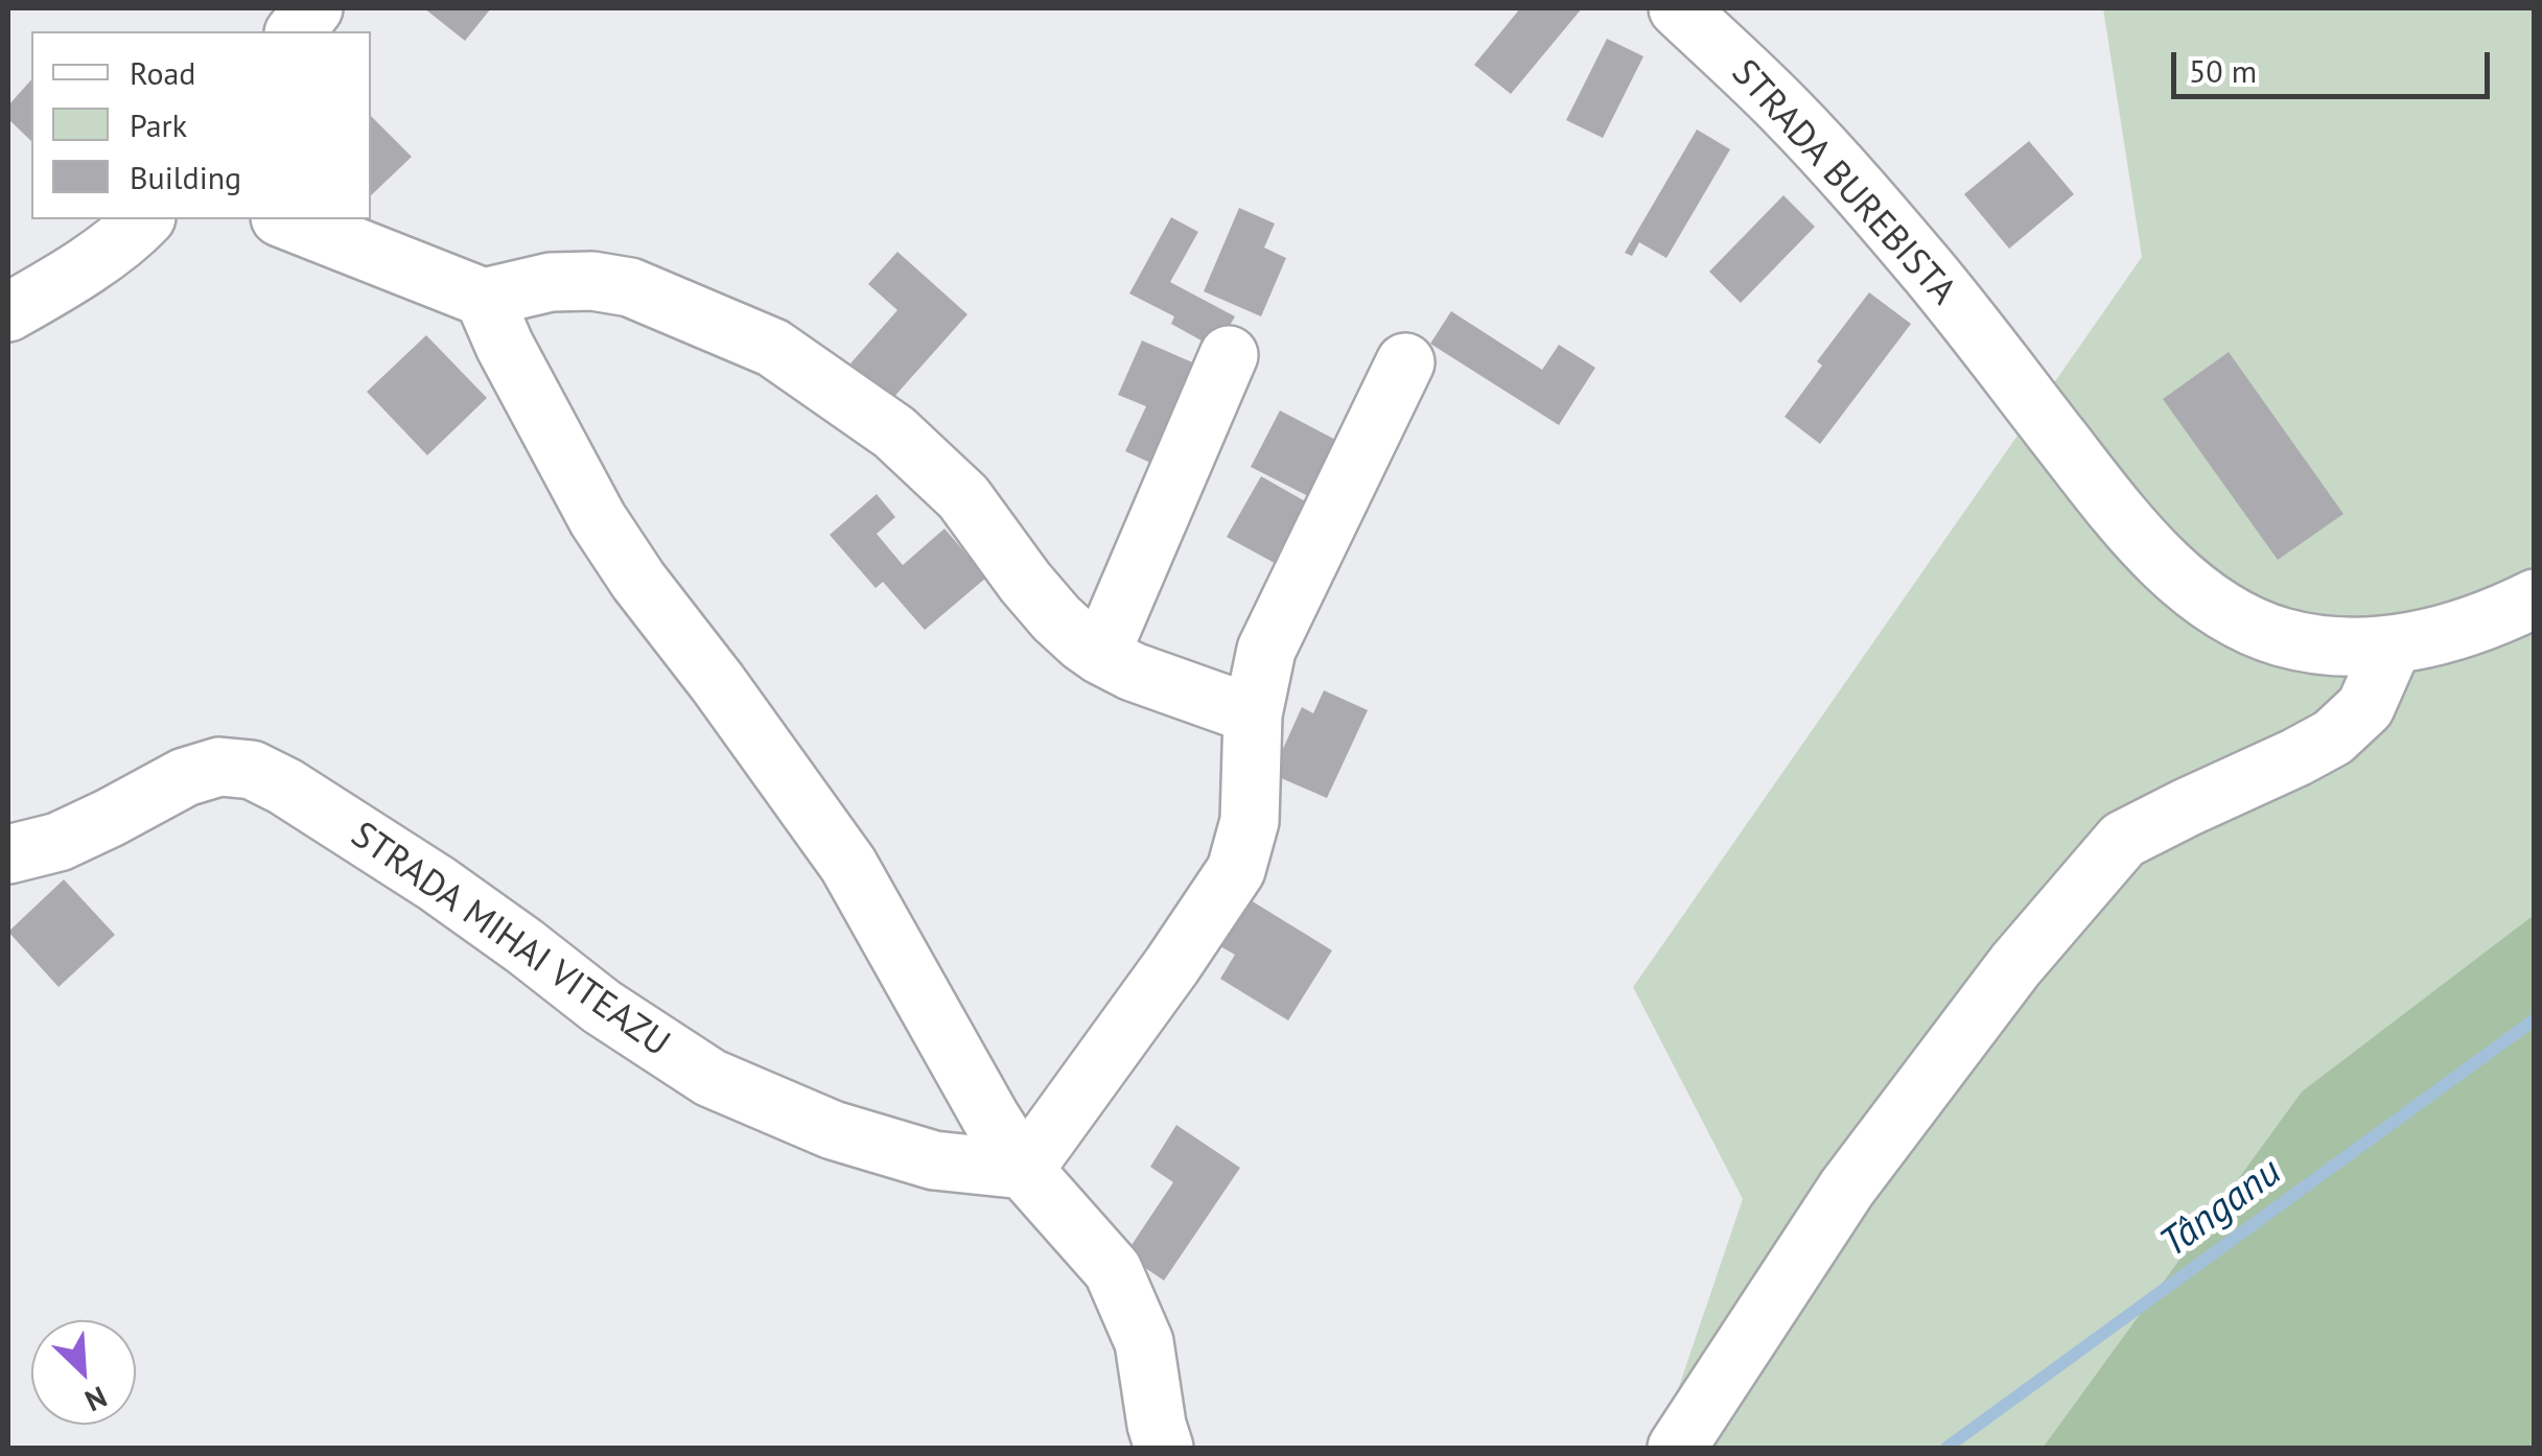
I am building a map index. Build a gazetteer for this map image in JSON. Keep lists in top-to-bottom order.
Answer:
{
  "streets": {
    "street": ["STRADA BUREBISTA", "STRADA MIHAI VITEAZU"]
  },
  "water": ["Tânganu"],
  "legend": ["Road", "Park", "Building"],
  "scale_bar": "50 m",
  "north": "bottom right"
}
